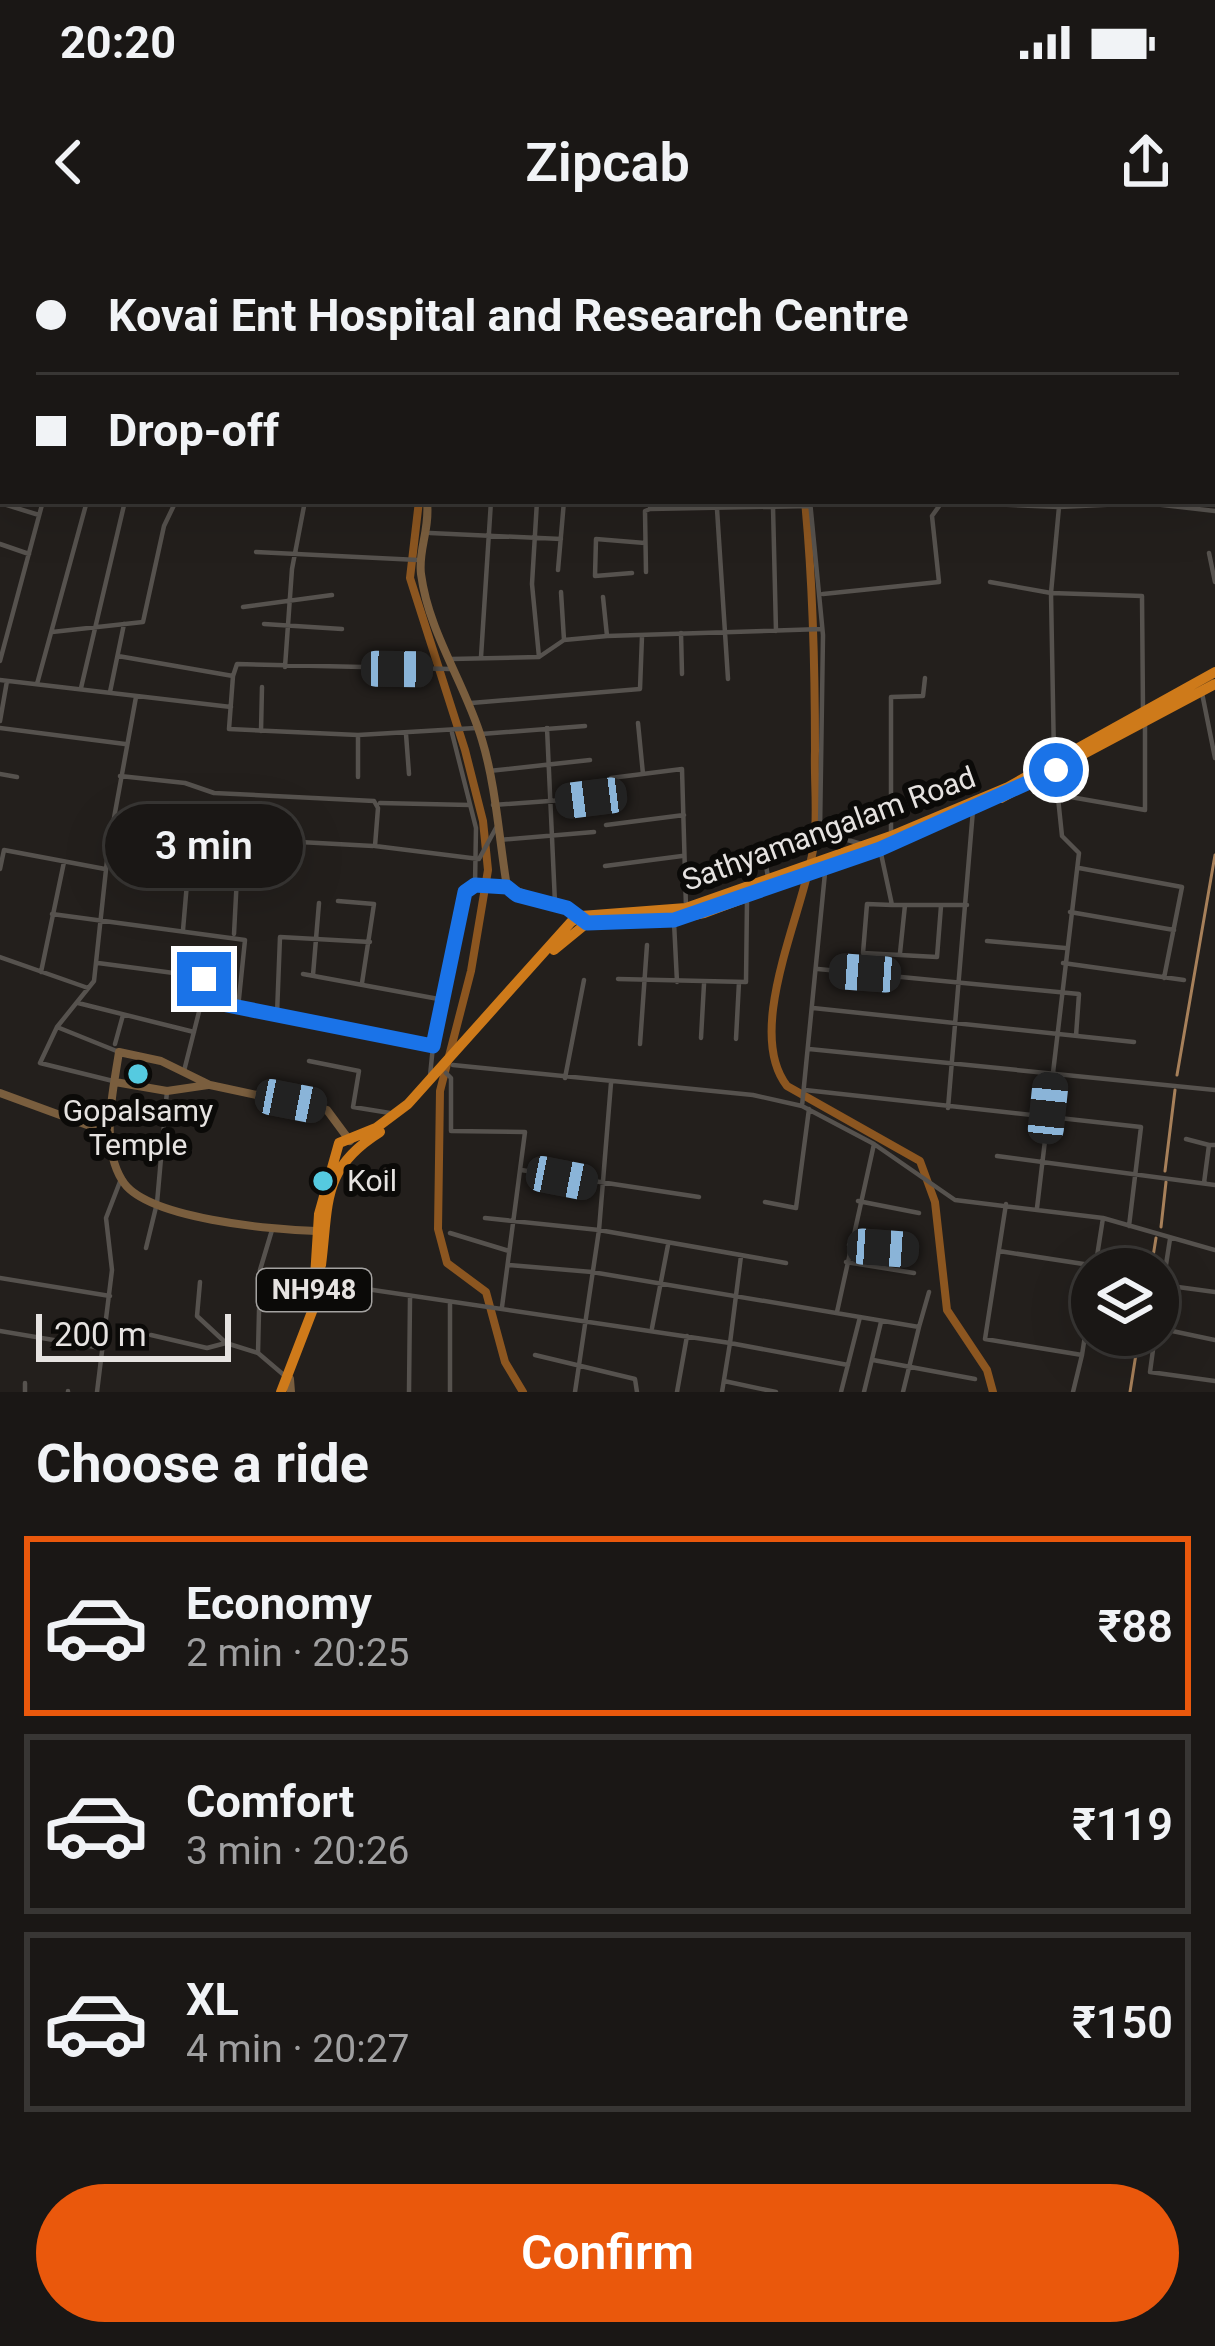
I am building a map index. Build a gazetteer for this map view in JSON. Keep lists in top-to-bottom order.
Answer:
{
  "streets": {
    "highway": ["Sathyamangalam Road", "NH948"]
  },
  "crossings": [
    ["Sathyamangalam Road", "NH948"]
  ],
  "places": ["Gopalsamy Temple", "Koil"],
  "scale_bar": "200 m",
  "page": {
    "status": "20:20",
    "header": "Zipcab",
    "banner": ["Kovai Ent Hospital and Research Centre", "Drop-off"],
    "bubble": "3 min",
    "scale": "200 m",
    "heading": "Choose a ride",
    "list": [
      {
        "name": "Economy",
        "note": "2 min · 20:25",
        "value": "₹88"
      },
      {
        "name": "Comfort",
        "note": "3 min · 20:26",
        "value": "₹119"
      },
      {
        "name": "XL",
        "note": "4 min · 20:27",
        "value": "₹150"
      }
    ],
    "buttons": "Confirm"
  }
}
